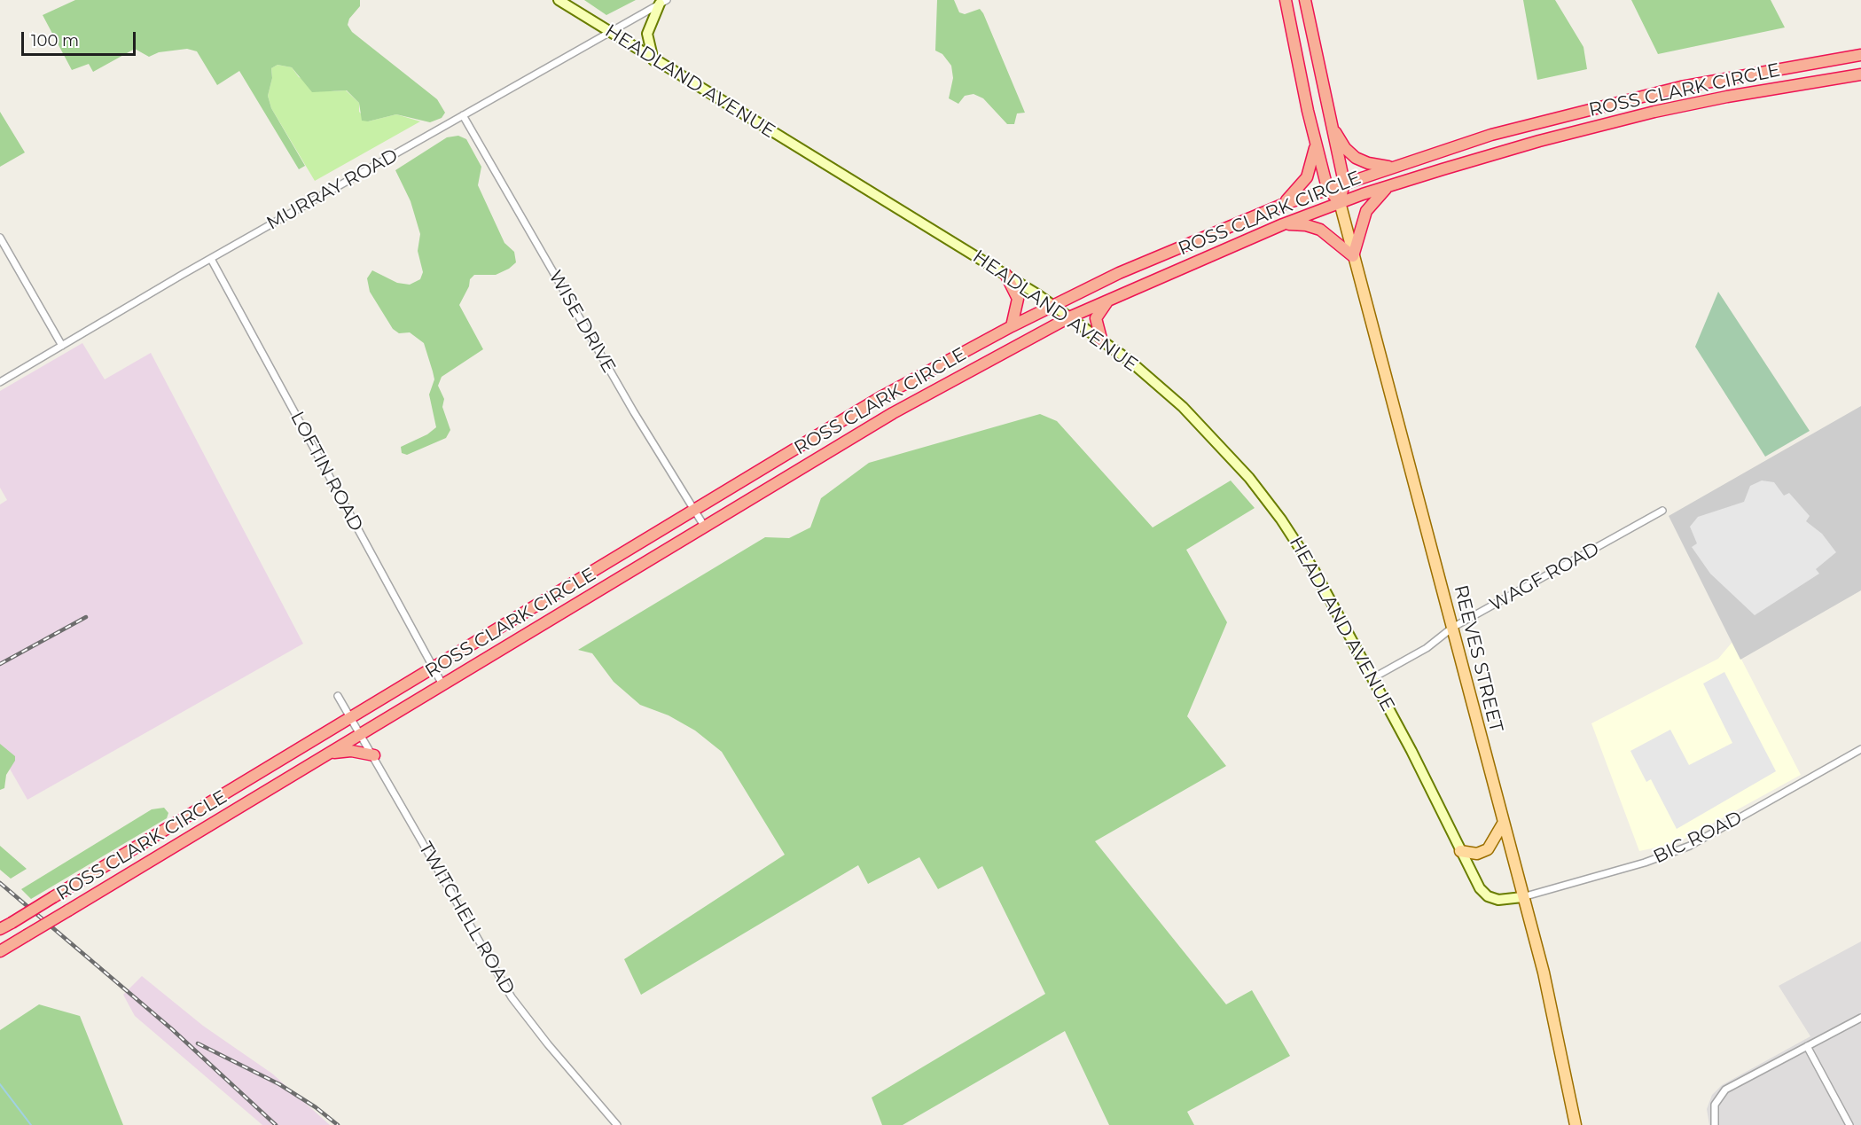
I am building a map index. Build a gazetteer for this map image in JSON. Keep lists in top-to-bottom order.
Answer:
{
  "streets": {
    "highway": ["ROSS CLARK CIRCLE", "REEVES STREET"],
    "main road": ["HEADLAND AVENUE"],
    "street": [
      "MURRAY ROAD",
      "WISE DRIVE",
      "LOFTIN ROAD",
      "WAGF ROAD",
      "BIC ROAD",
      "TWITCHELL ROAD"
    ]
  },
  "crossings": [
    ["HEADLAND AVENUE", "ROSS CLARK CIRCLE"],
    ["HEADLAND AVENUE", "MURRAY ROAD"],
    ["HEADLAND AVENUE", "WAGF ROAD"],
    ["HEADLAND AVENUE", "REEVES STREET"],
    ["HEADLAND AVENUE", "BIC ROAD"],
    ["ROSS CLARK CIRCLE", "WISE DRIVE"],
    ["ROSS CLARK CIRCLE", "LOFTIN ROAD"],
    ["ROSS CLARK CIRCLE", "REEVES STREET"],
    ["ROSS CLARK CIRCLE", "TWITCHELL ROAD"],
    ["MURRAY ROAD", "WISE DRIVE"],
    ["MURRAY ROAD", "LOFTIN ROAD"],
    ["WAGF ROAD", "REEVES STREET"],
    ["REEVES STREET", "BIC ROAD"]
  ],
  "scale_bar": "100 m"
}
